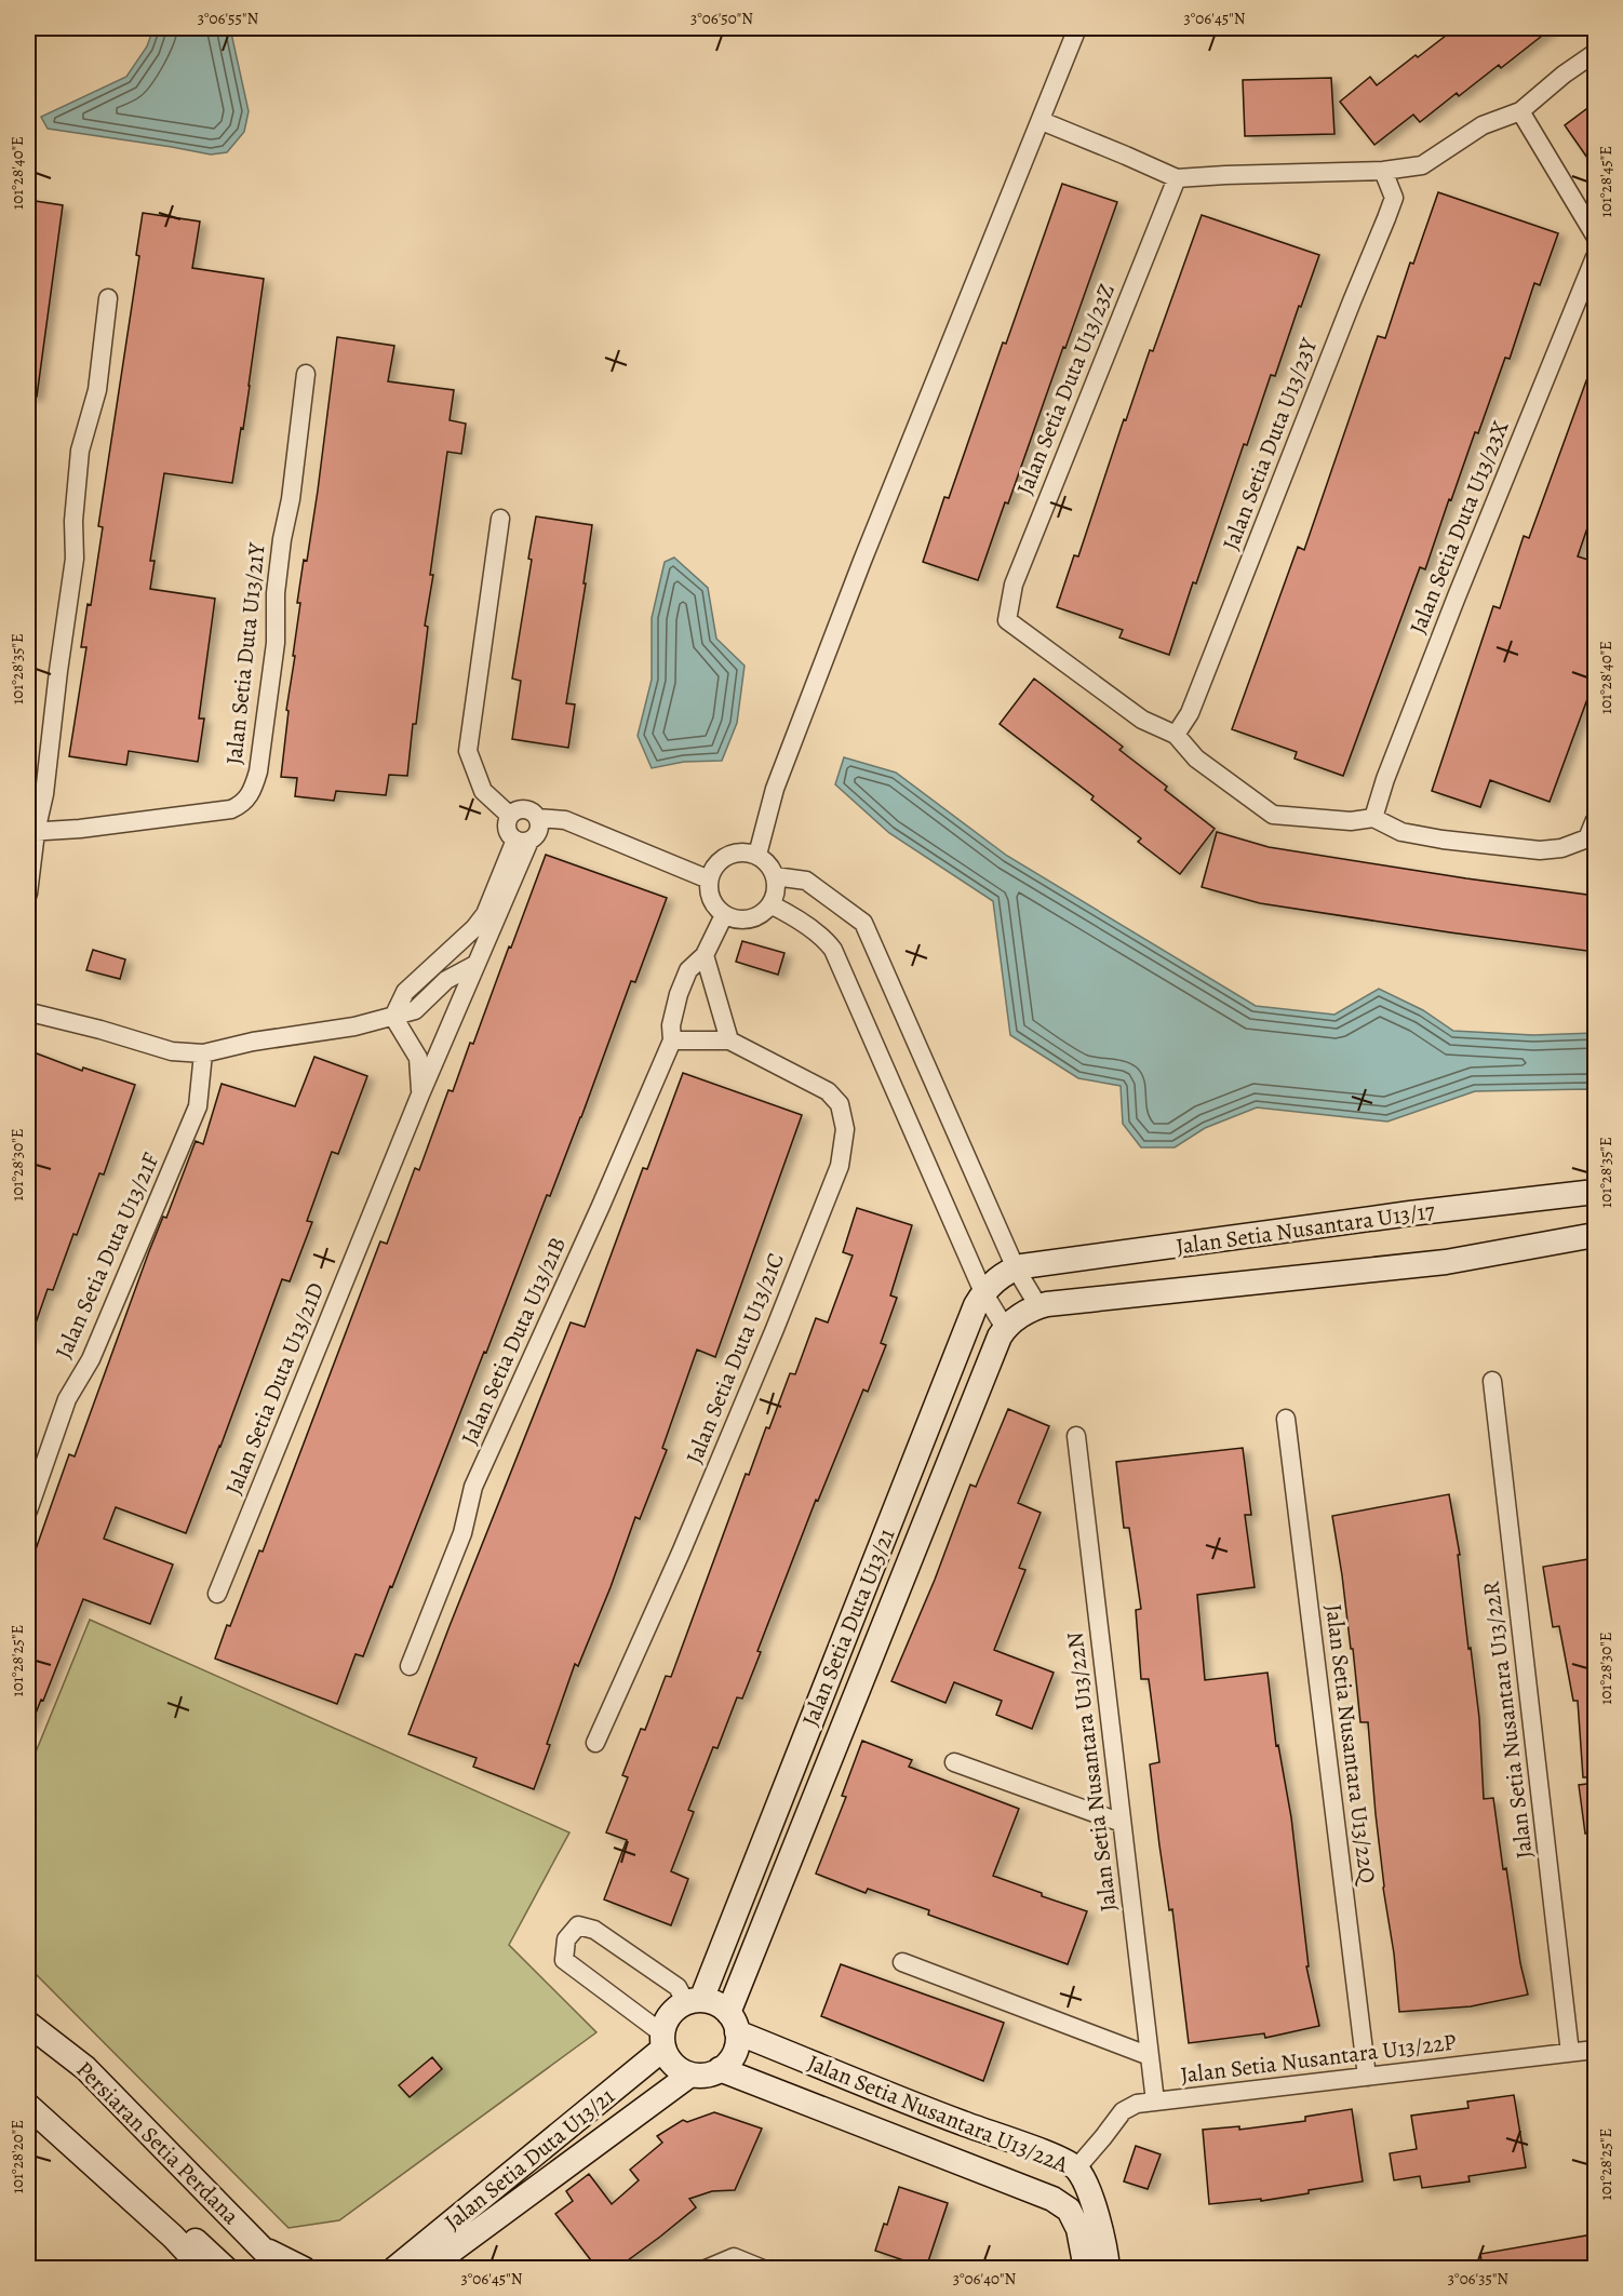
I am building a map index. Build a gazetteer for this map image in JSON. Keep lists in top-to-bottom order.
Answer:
{
  "streets": {
    "main road": [
      "Jalan Setia Nusantara U13/17",
      "Jalan Setia Duta U13/21",
      "Jalan Setia Nusantara U13/22A",
      "Persiaran Setia Perdana"
    ],
    "street": [
      "Jalan Setia Duta U13/23Z",
      "Jalan Setia Duta U13/23Y",
      "Jalan Setia Duta U13/23X",
      "Jalan Setia Duta U13/21Y",
      "Jalan Setia Duta U13/21F",
      "Jalan Setia Duta U13/21B",
      "Jalan Setia Duta U13/21C",
      "Jalan Setia Duta U13/21D",
      "Jalan Setia Nusantara U13/22R",
      "Jalan Setia Nusantara U13/22Q",
      "Jalan Setia Nusantara U13/22N",
      "Jalan Setia Nusantara U13/22P"
    ]
  },
  "crossings": [
    ["Jalan Setia Duta U13/23Z", "Jalan Setia Duta U13/23Y"],
    ["Jalan Setia Nusantara U13/17", "Jalan Setia Duta U13/21"],
    ["Jalan Setia Duta U13/21", "Jalan Setia Nusantara U13/22A"],
    ["Jalan Setia Nusantara U13/22R", "Jalan Setia Nusantara U13/22P"],
    ["Jalan Setia Nusantara U13/22Q", "Jalan Setia Nusantara U13/22P"],
    ["Jalan Setia Nusantara U13/22N", "Jalan Setia Nusantara U13/22P"],
    ["Jalan Setia Nusantara U13/22P", "Jalan Setia Nusantara U13/22A"]
  ],
  "coordinates": [
    "3°06'55\"N",
    "3°06'50\"N",
    "3°06'45\"N",
    "101°28'40\"E",
    "101°28'45\"E",
    "101°28'35\"E",
    "101°28'30\"E",
    "101°28'25\"E",
    "101°28'20\"E",
    "3°06'40\"N",
    "3°06'35\"N"
  ]
}
